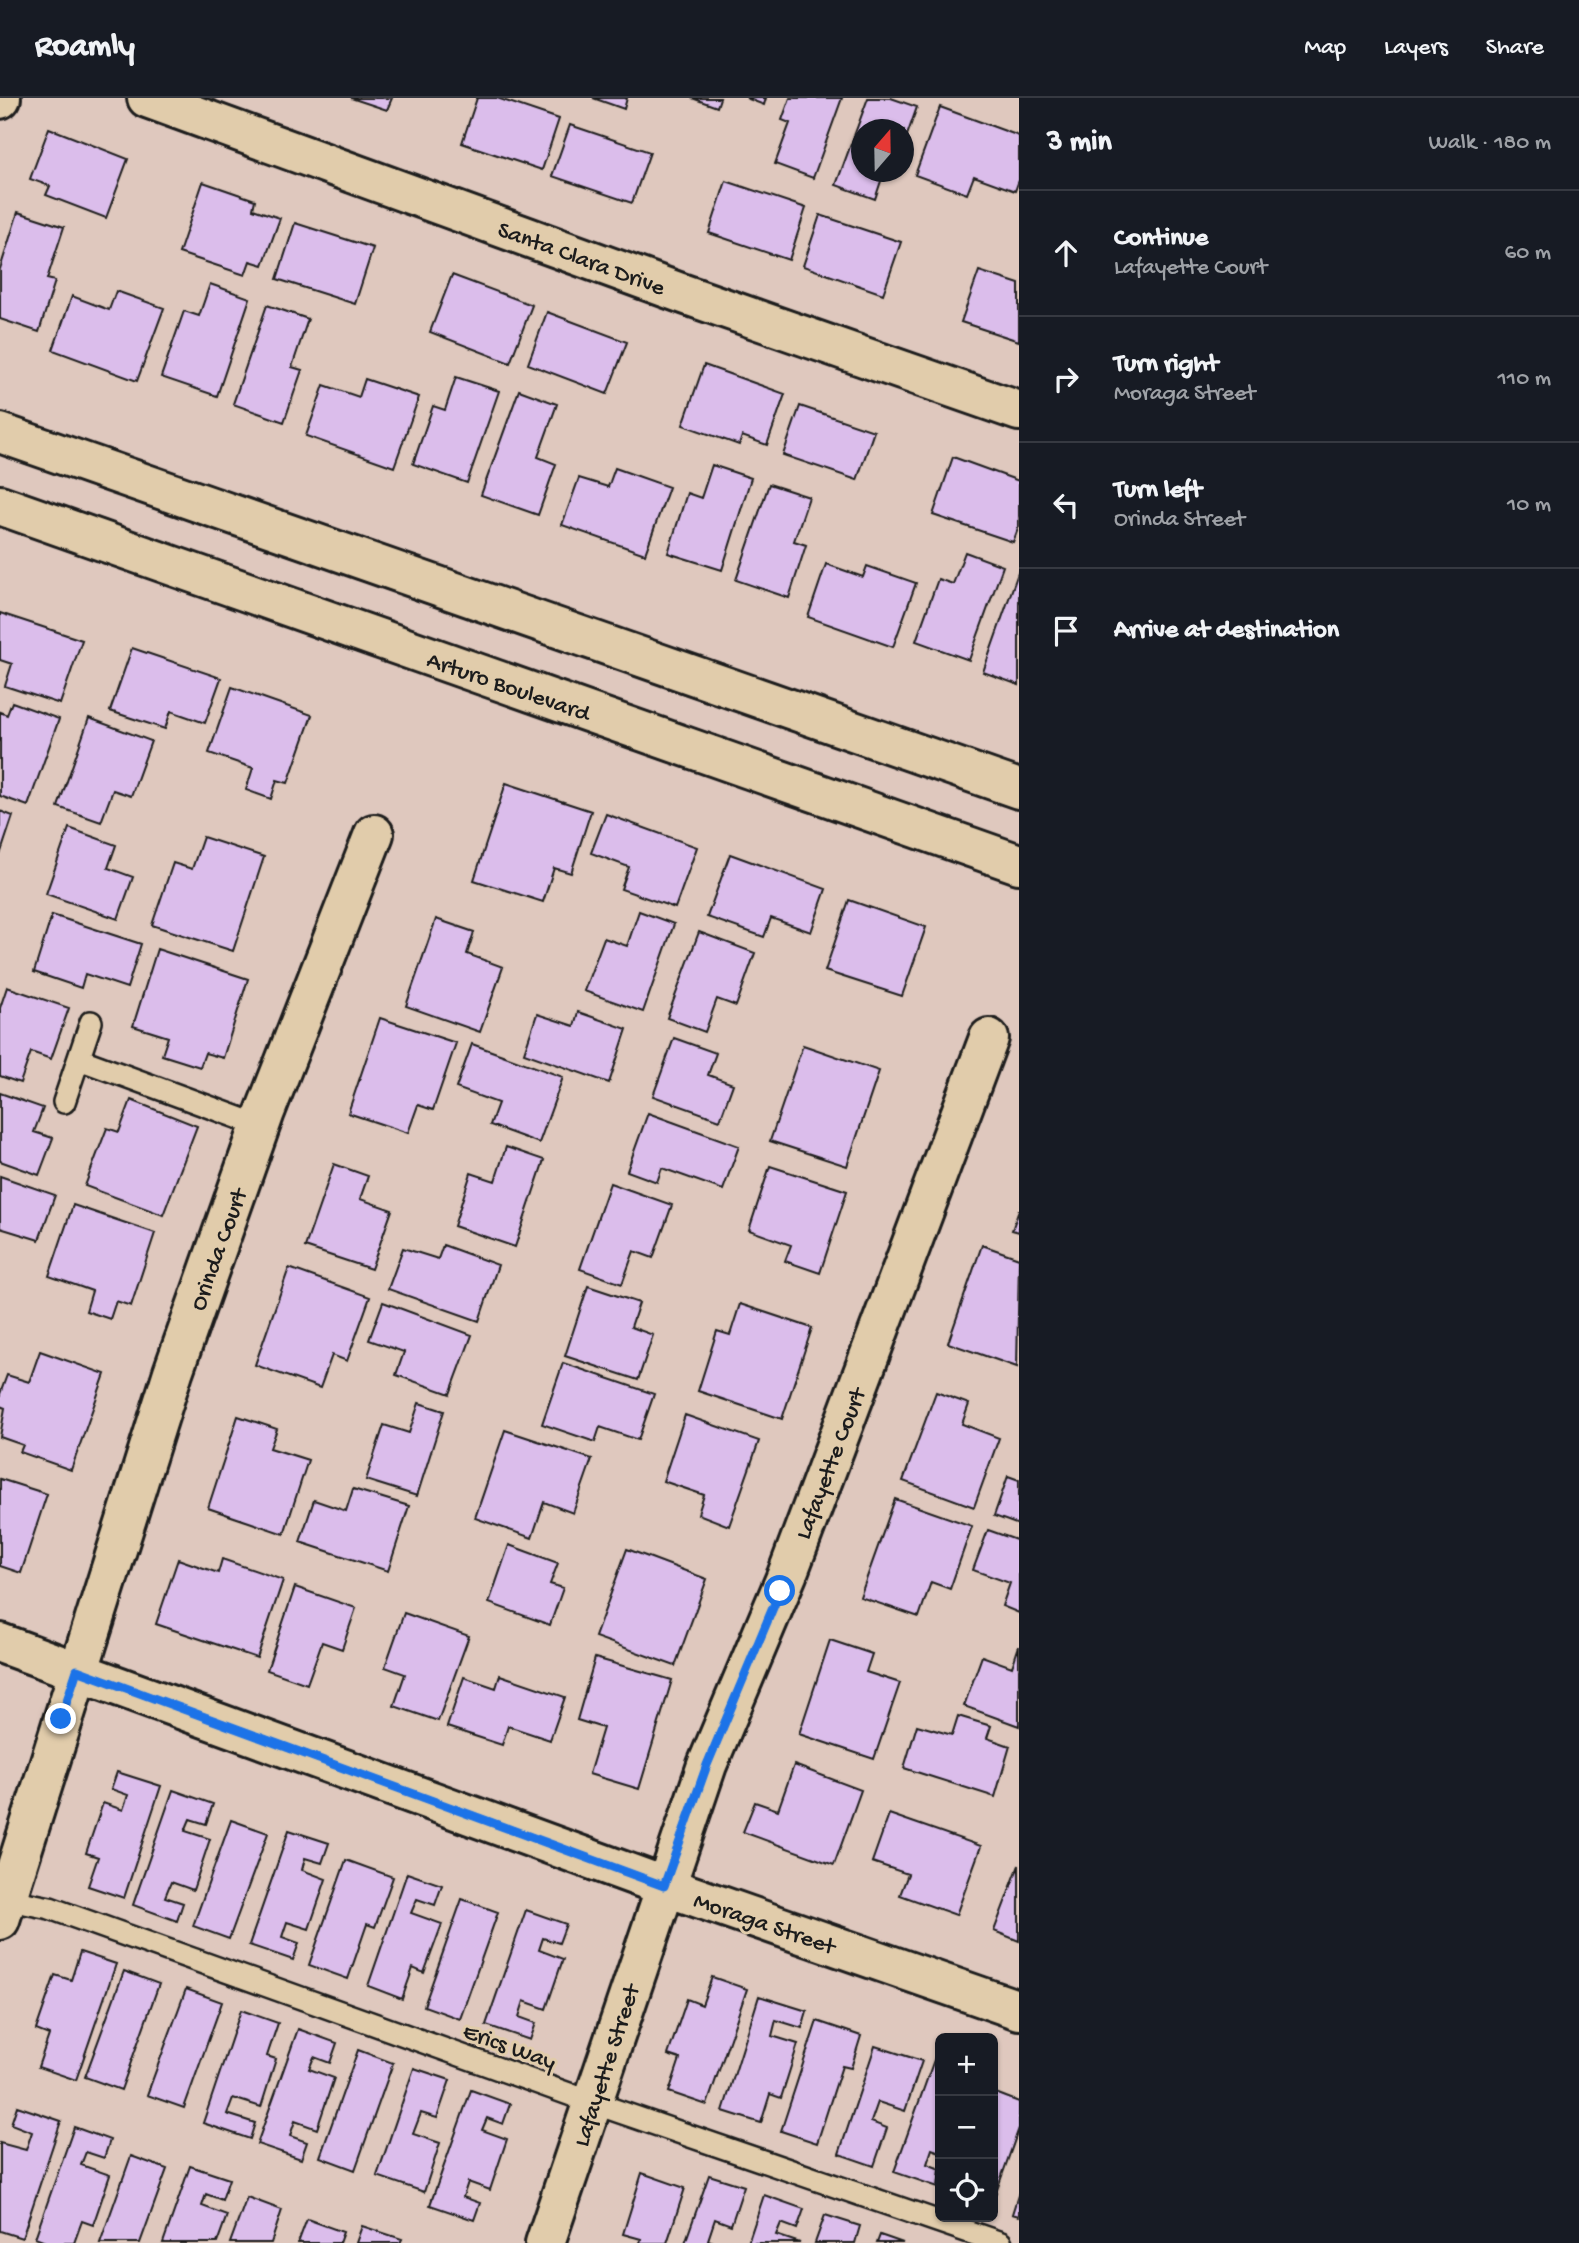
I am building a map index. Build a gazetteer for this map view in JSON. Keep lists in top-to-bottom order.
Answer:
{
  "streets": {
    "street": [
      "Santa Clara Drive",
      "Arturo Boulevard",
      "Orinda Court",
      "Lafayette Court",
      "Moraga Street",
      "Lafayette Street"
    ],
    "lane": ["Erics Way"]
  },
  "crossings": [
    ["Orinda Court", "Moraga Street"],
    ["Orinda Court", "Erics Way"],
    ["Lafayette Court", "Moraga Street"],
    ["Lafayette Court", "Lafayette Street"],
    ["Moraga Street", "Lafayette Street"],
    ["Erics Way", "Lafayette Street"]
  ],
  "north": "top",
  "page": {
    "header": "Roamly",
    "nav": ["Map", "Layers", "Share"],
    "heading": ["3 min", "Walk · 180 m"],
    "list": [
      ["Continue", "Lafayette Court", "60 m"],
      ["Turn right", "Moraga Street", "110 m"],
      ["Turn left", "Orinda Street", "10 m"],
      "Arrive at destination"
    ],
    "map_buttons": ["+", "−"]
  }
}
